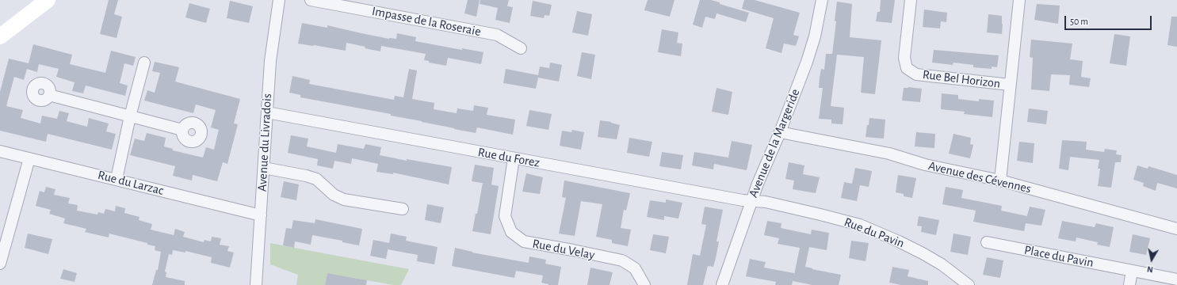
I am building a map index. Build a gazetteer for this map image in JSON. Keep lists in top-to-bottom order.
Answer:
{
  "streets": {
    "street": [
      "Impasse de la Roseraie",
      "Rue Bel Horizon",
      "Avenue du Livradois",
      "Avenue de la Margeride",
      "Rue du Forez",
      "Avenue des Cévennes",
      "Rue du Larzac",
      "Rue du Pavin",
      "Rue du Velay",
      "Place du Pavin"
    ]
  },
  "crossings": [
    ["Rue Bel Horizon", "Avenue des Cévennes"],
    ["Avenue du Livradois", "Rue du Forez"],
    ["Avenue du Livradois", "Rue du Larzac"],
    ["Avenue de la Margeride", "Rue du Forez"],
    ["Avenue de la Margeride", "Avenue des Cévennes"],
    ["Avenue de la Margeride", "Rue du Pavin"],
    ["Rue du Forez", "Rue du Pavin"],
    ["Rue du Forez", "Rue du Velay"]
  ],
  "scale_bar": "50 m",
  "north": "bottom"
}
